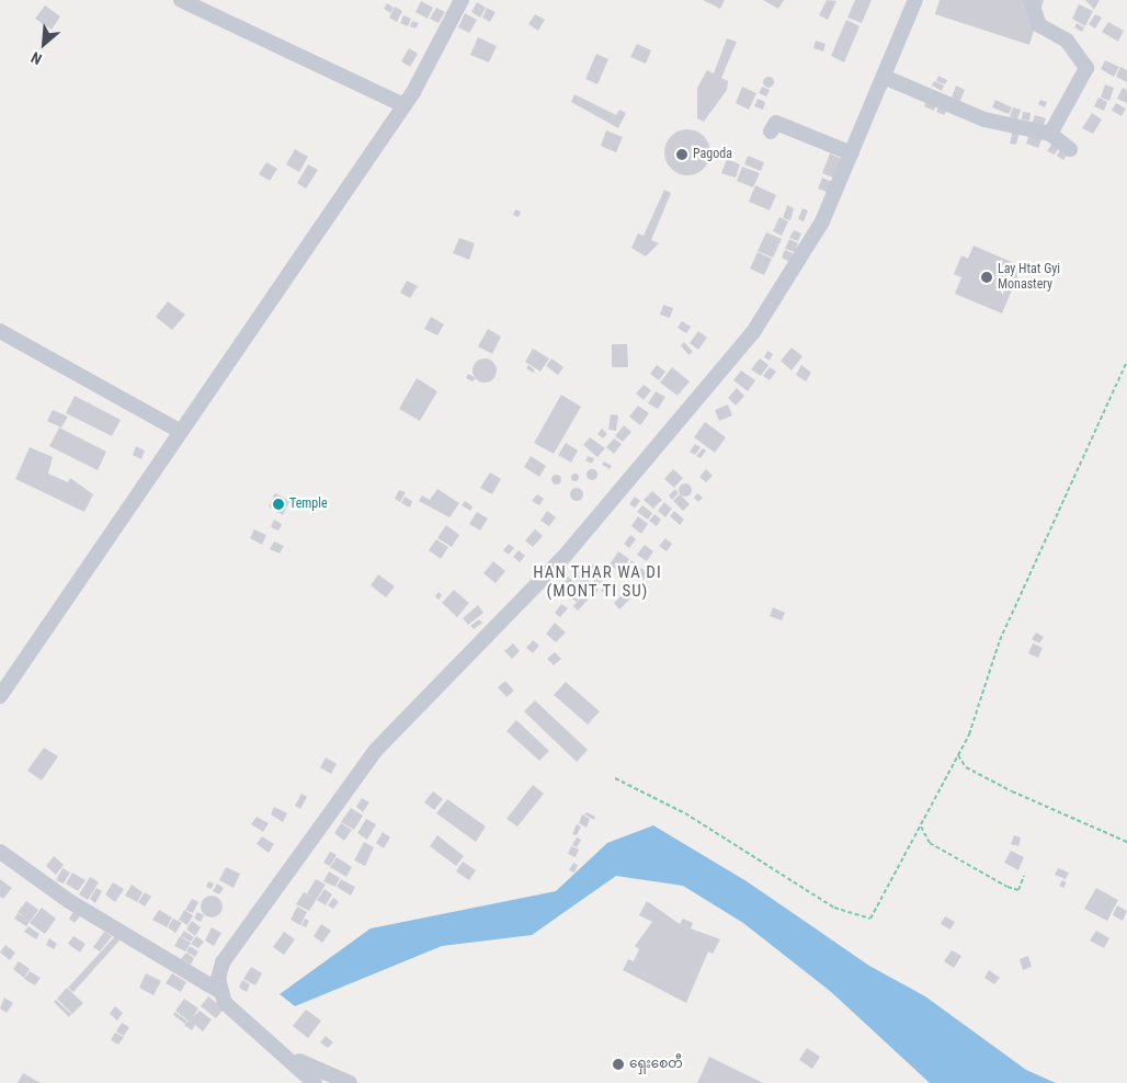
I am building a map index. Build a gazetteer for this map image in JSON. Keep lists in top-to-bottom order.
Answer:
{
  "districts": ["HAN THAR WA DI (MONT TI SU)"],
  "places": [
    "Pagoda",
    "Lay Htat Gyi Monastery",
    "Temple",
    "ရှေးစေတီ"
  ],
  "north": "bottom left"
}
